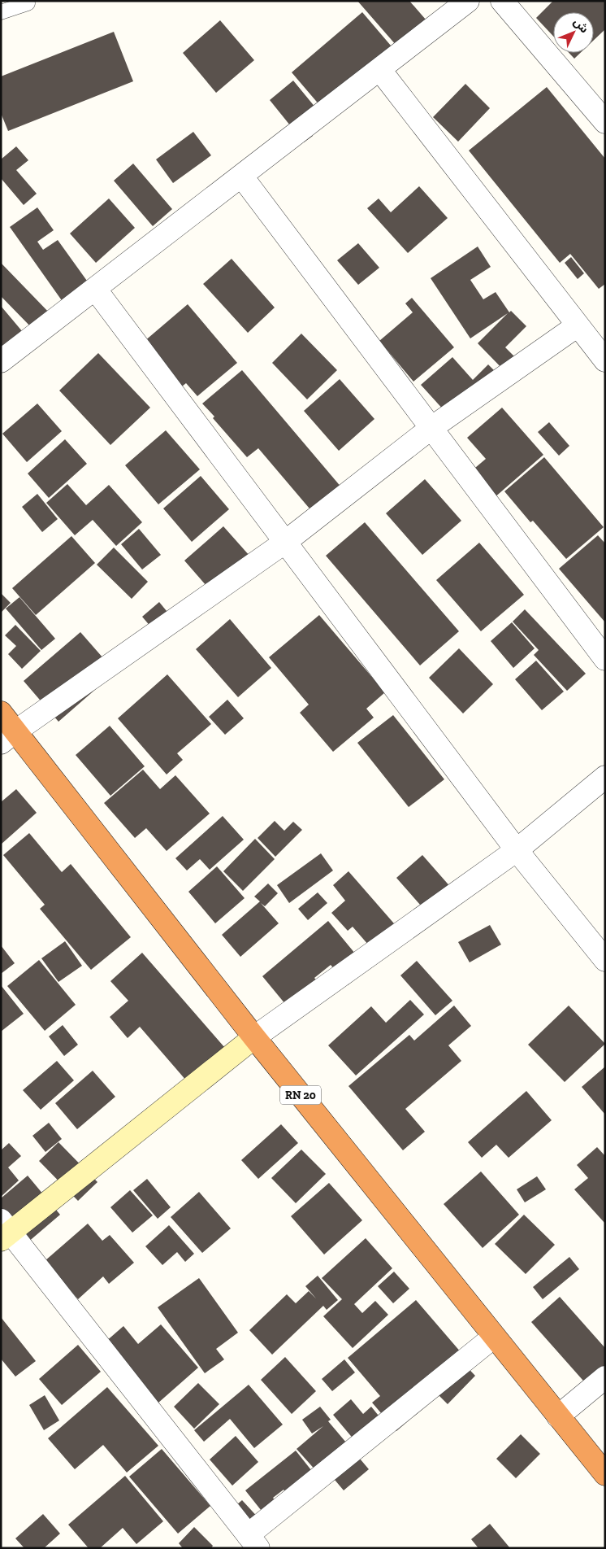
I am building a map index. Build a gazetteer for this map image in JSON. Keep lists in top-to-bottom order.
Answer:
{
  "streets": {
    "highway": ["RN 20"]
  },
  "north": "top right"
}
